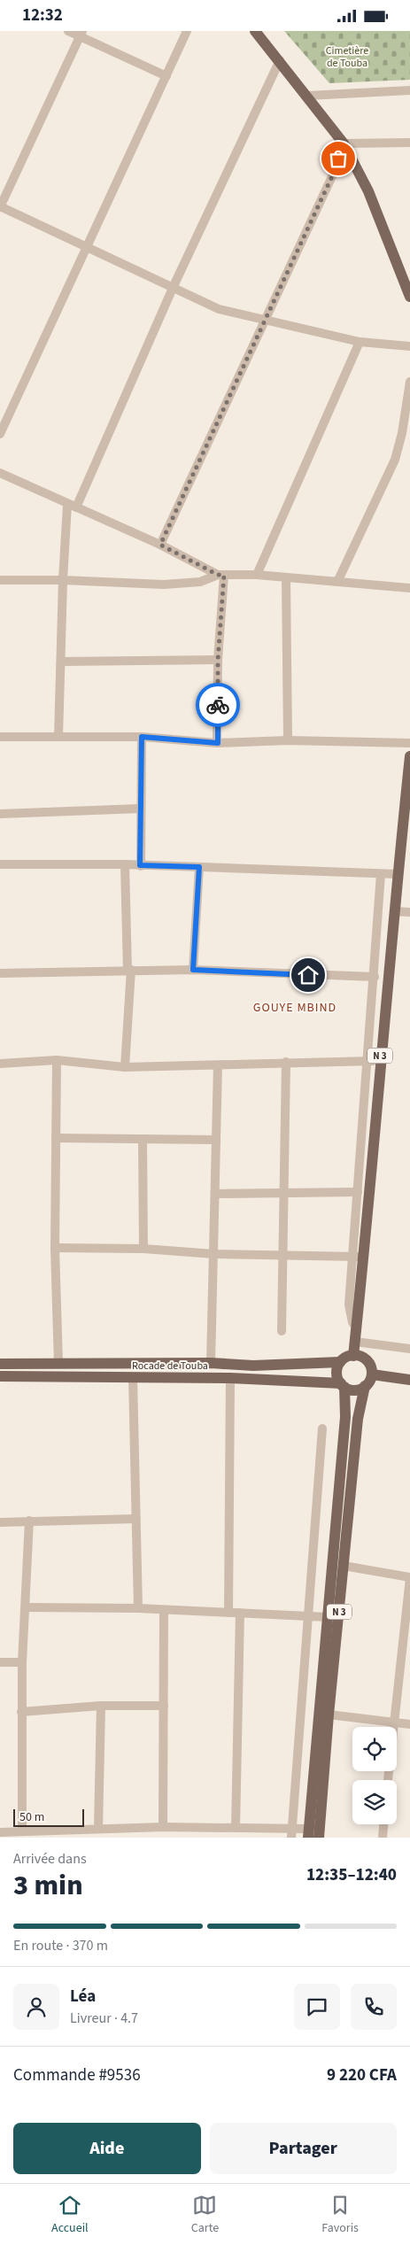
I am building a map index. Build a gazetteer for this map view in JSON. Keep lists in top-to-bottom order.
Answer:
{
  "streets": {
    "main road": ["N 3", "Rocade de Touba"]
  },
  "crossings": [
    ["N 3", "Rocade de Touba"]
  ],
  "districts": ["GOUYE MBIND"],
  "parks": ["Cimetière de Touba"],
  "scale_bar": "50 m",
  "page": {
    "status": "12:32",
    "scale": "50 m",
    "heading": ["3 min", "Arrivée dans", "12:35–12:40"],
    "panel": [
      "Léa",
      "Livreur · 4.7",
      "Commande #9536",
      "9 220 CFA"
    ],
    "bar": "En route · 370 m",
    "buttons": ["Aide", "Partager"],
    "tabs": ["Accueil", "Carte", "Favoris"]
  }
}
